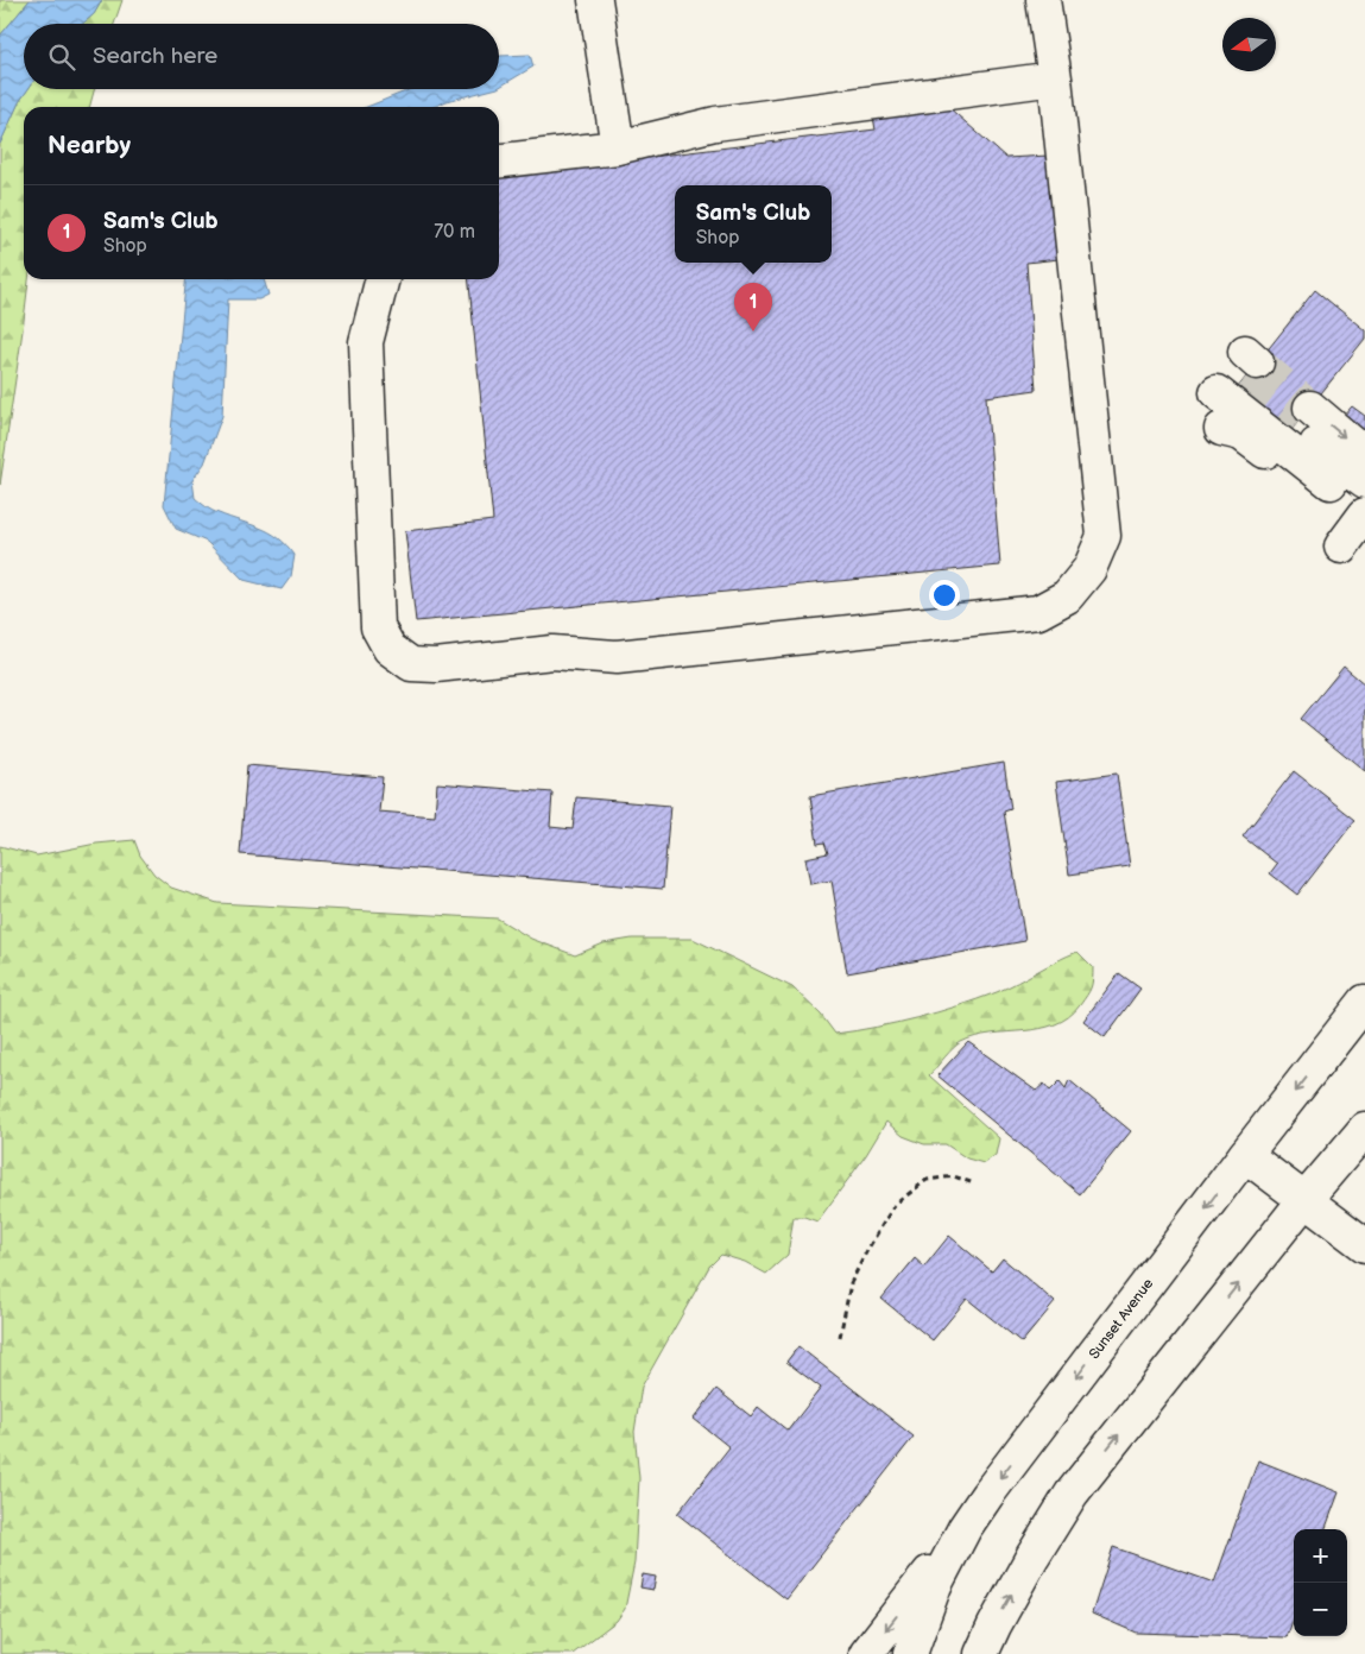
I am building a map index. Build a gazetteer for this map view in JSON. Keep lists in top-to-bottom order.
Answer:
{
  "streets": {
    "main road": ["Sunset Avenue"]
  },
  "north": "left",
  "page": {
    "search": "Search here",
    "heading": "Nearby",
    "list": [
      {
        "mark": "1",
        "name": "Sam's Club",
        "note": "Shop",
        "value": "70 m"
      }
    ],
    "popup": ["Sam's Club", "Shop"],
    "pins": "1",
    "map_buttons": ["+", "−"]
  }
}
